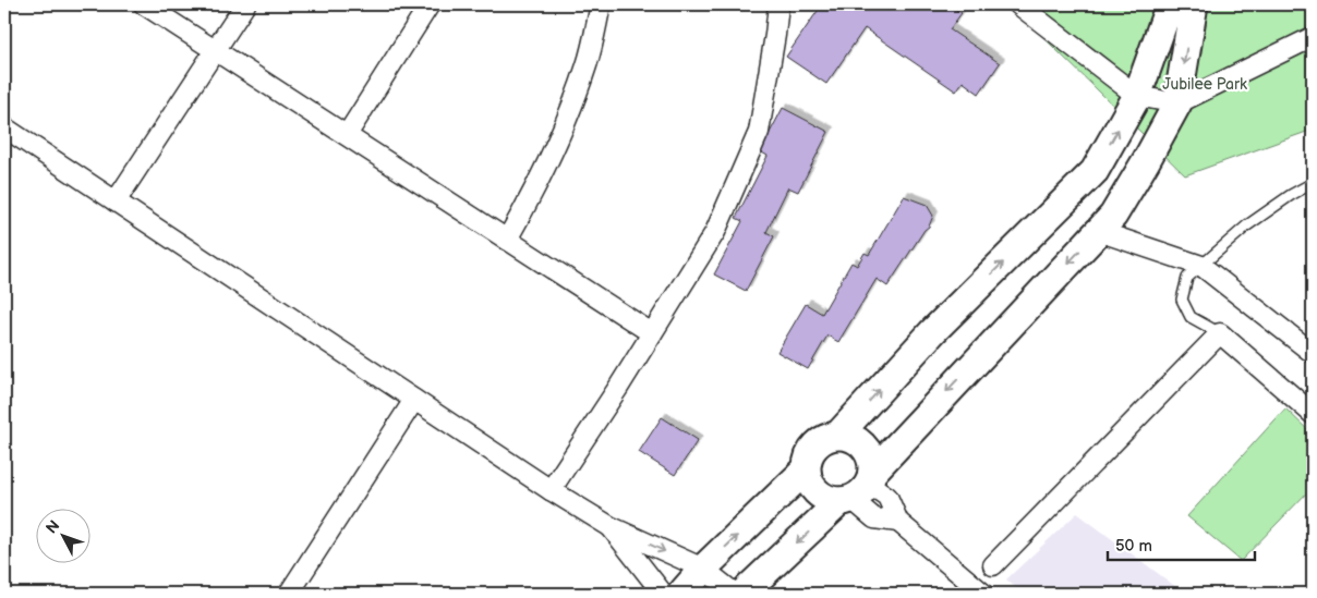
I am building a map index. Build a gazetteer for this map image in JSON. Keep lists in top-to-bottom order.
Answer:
{
  "parks": ["Jubilee Park"],
  "scale_bar": "50 m",
  "north": "top left"
}
